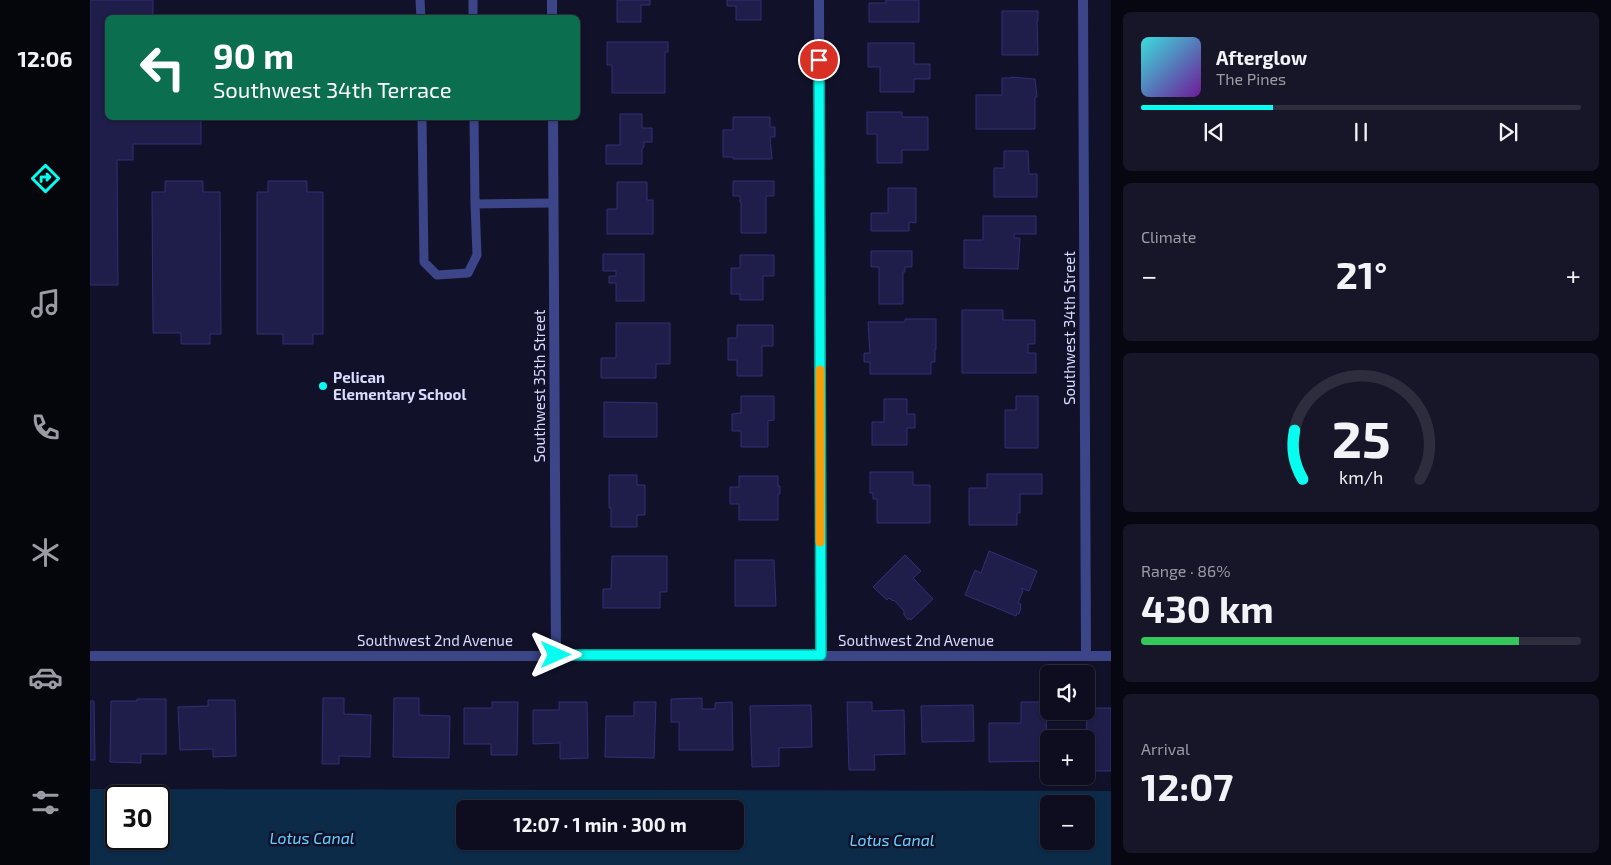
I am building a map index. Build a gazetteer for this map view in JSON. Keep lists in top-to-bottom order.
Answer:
{
  "streets": {
    "street": ["Southwest 34th Street", "Southwest 35th Street", "Southwest 2nd Avenue"]
  },
  "crossings": [
    ["Southwest 34th Street", "Southwest 2nd Avenue"],
    ["Southwest 35th Street", "Southwest 2nd Avenue"]
  ],
  "water": ["Lotus Canal"],
  "places": ["Pelican Elementary School"],
  "page": {
    "tabs": "12:06",
    "turn": ["90 m", "Southwest 34th Terrace"],
    "song": ["Afterglow", "The Pines"],
    "tile": [
      "Climate",
      ["Range · 86%", "430 km"],
      ["Arrival", "12:07"]
    ],
    "heat": ["−", "21°", "+"],
    "map_buttons": ["+", "−"],
    "limit": "30",
    "trip": "12:07 · 1 min · 300 m",
    "gauge": ["25", "km/h"]
  }
}
